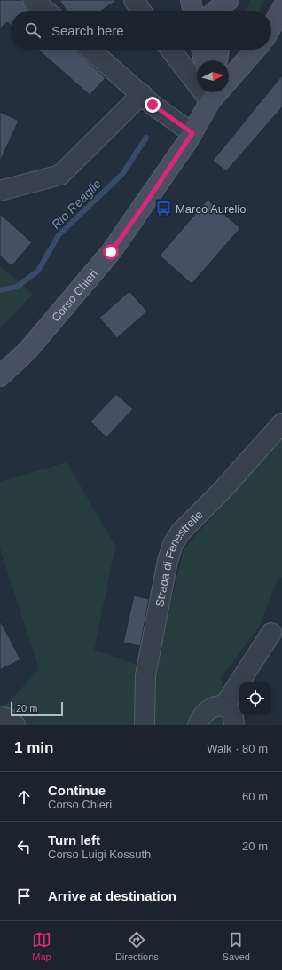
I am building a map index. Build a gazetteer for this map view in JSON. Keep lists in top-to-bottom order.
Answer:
{
  "streets": {
    "main road": ["Corso Chieri"],
    "street": ["Strada di Fenestrelle"]
  },
  "water": ["Rio Reaglie"],
  "places": {
    "bus stop": ["Marco Aurelio"]
  },
  "scale_bar": "20 m",
  "north": "right",
  "page": {
    "search": "Search here",
    "scale": "20 m",
    "heading": ["1 min", "Walk · 80 m"],
    "list": [
      ["Continue", "Corso Chieri", "60 m"],
      ["Turn left", "Corso Luigi Kossuth", "20 m"],
      "Arrive at destination"
    ],
    "nav": ["Map", "Directions", "Saved"]
  }
}
